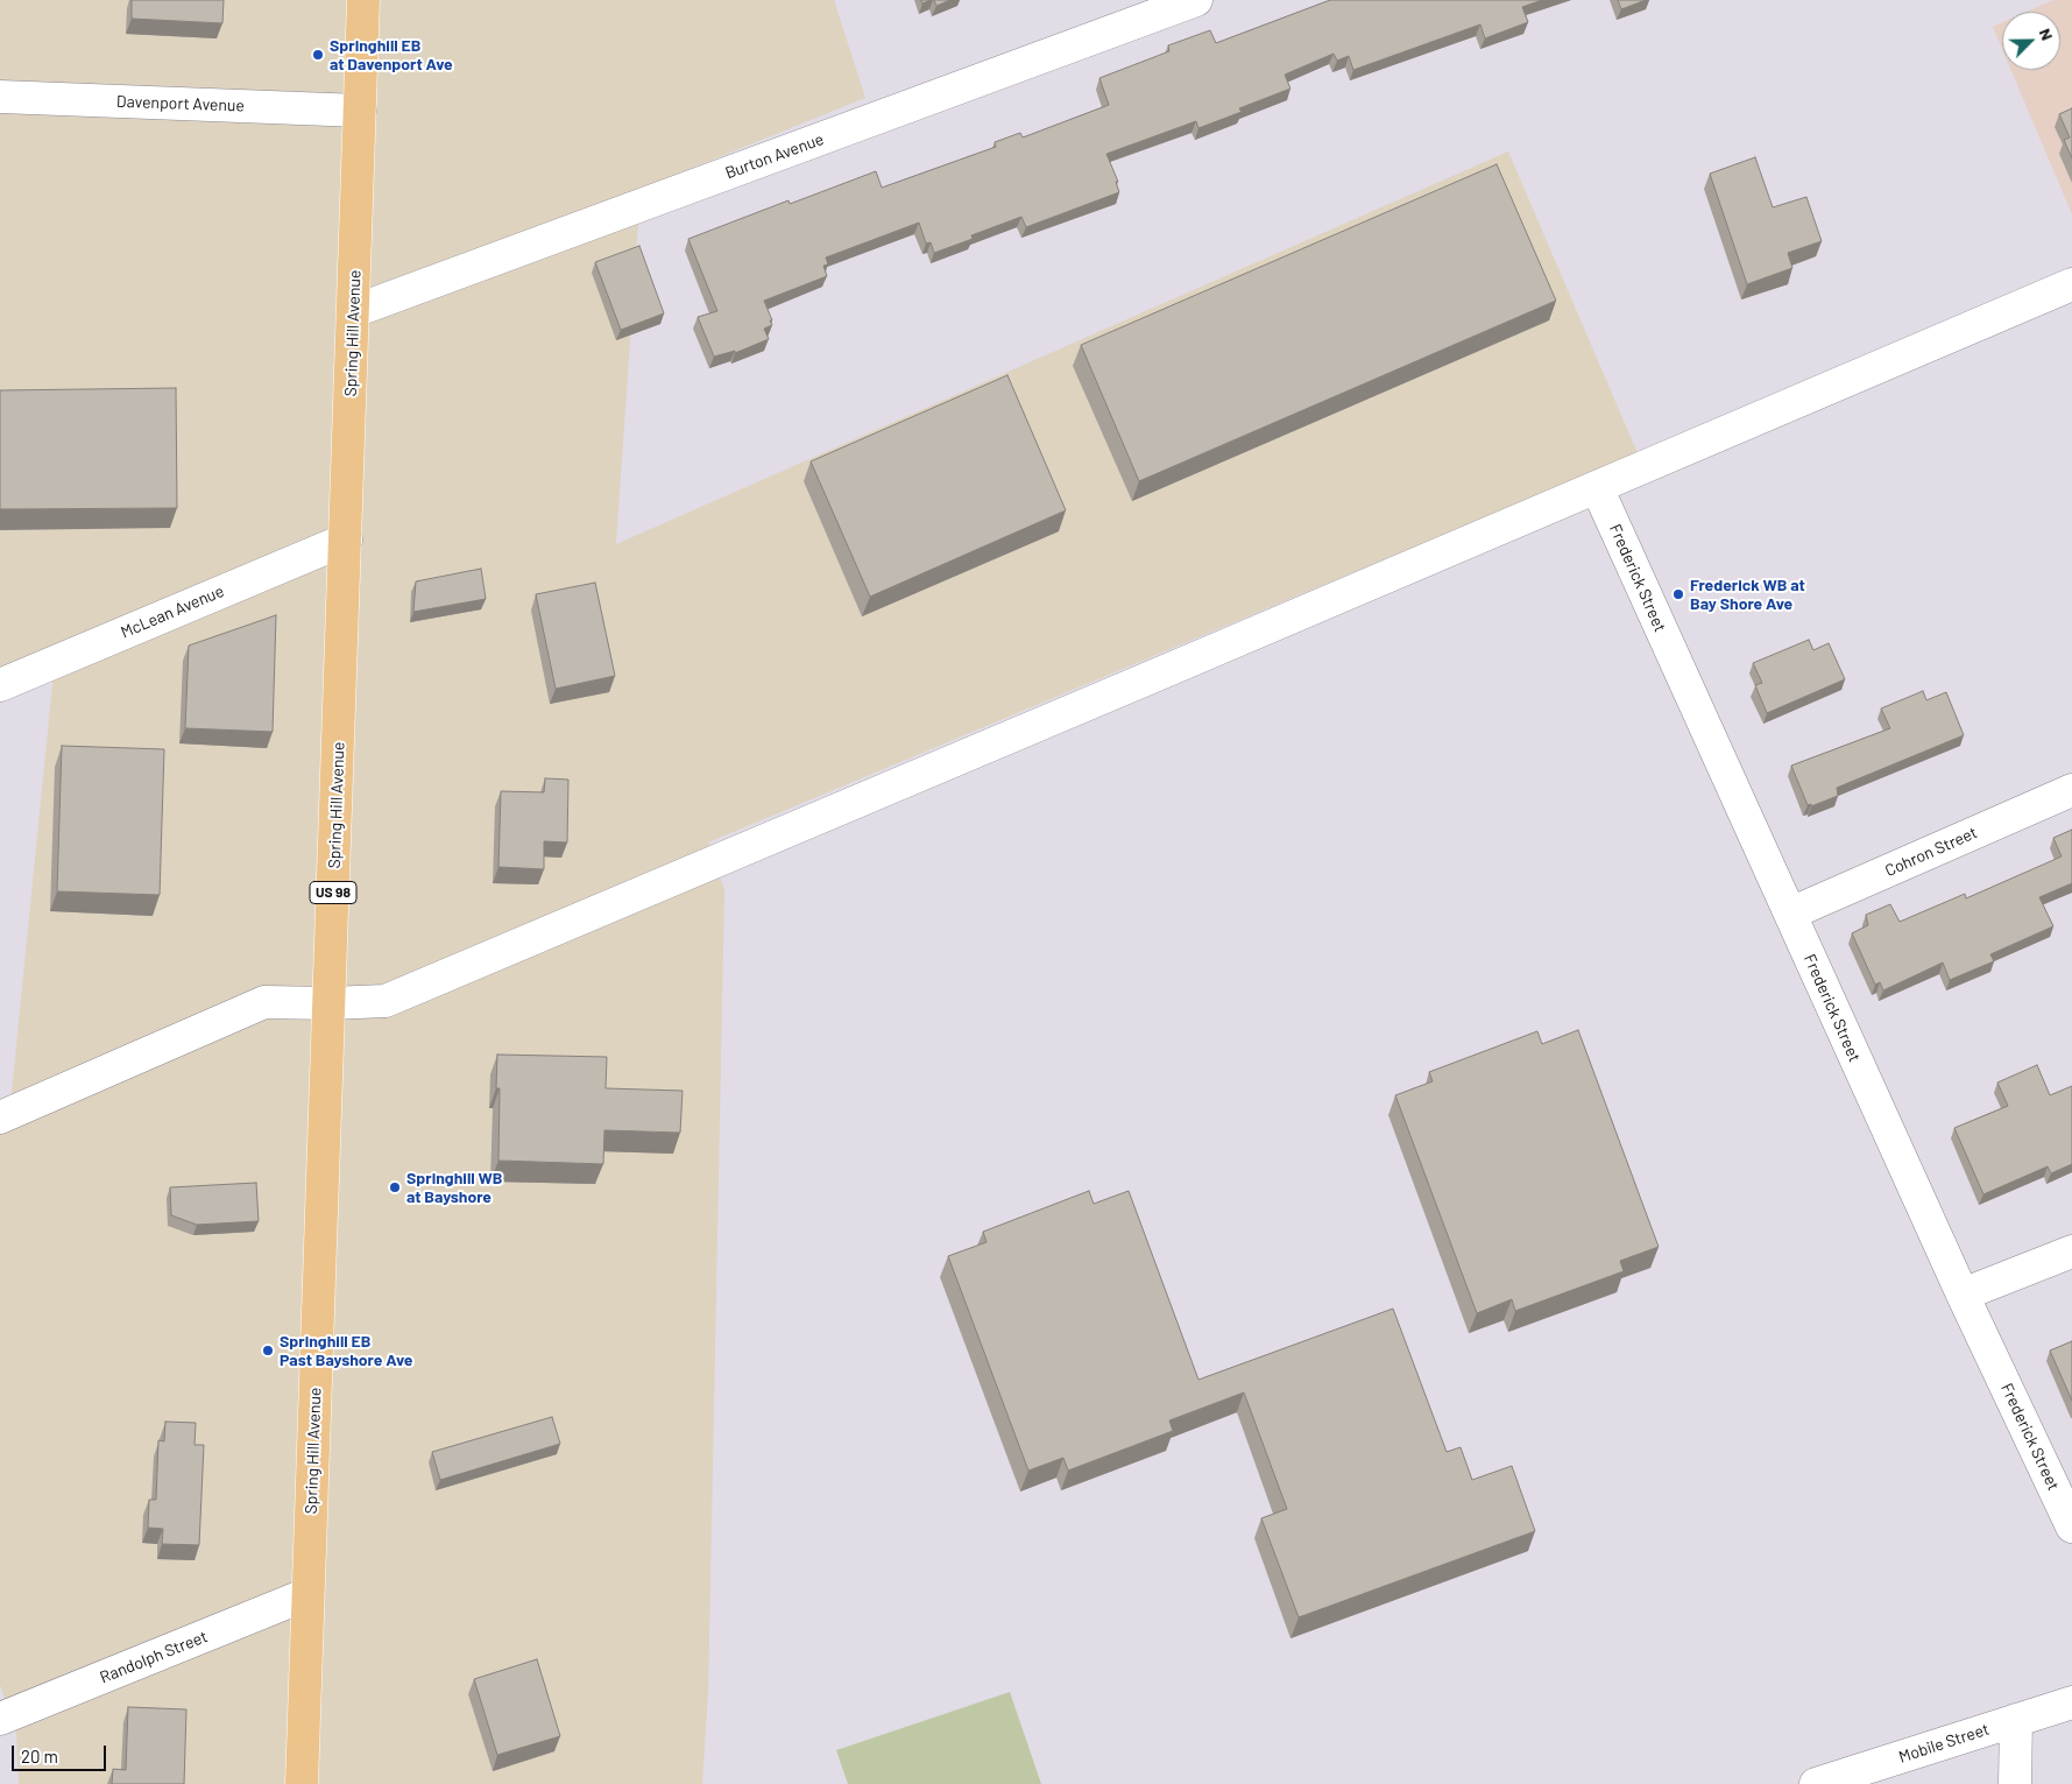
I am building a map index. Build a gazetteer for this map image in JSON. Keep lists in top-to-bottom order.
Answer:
{
  "streets": {
    "main road": ["Spring Hill Avenue", "US 98"],
    "street": [
      "Davenport Avenue",
      "Burton Avenue",
      "Frederick Street",
      "McLean Avenue",
      "Cohron Street",
      "Randolph Street",
      "Mobile Street"
    ]
  },
  "crossings": [
    ["Davenport Avenue", "Spring Hill Avenue"],
    ["Burton Avenue", "Spring Hill Avenue"],
    ["Spring Hill Avenue", "McLean Avenue"],
    ["Spring Hill Avenue", "Randolph Street"],
    ["Frederick Street", "Cohron Street"]
  ],
  "places": [
    "Springhill EB at Davenport Ave",
    "Frederick WB at Bay Shore Ave",
    "Springhill WB at Bayshore",
    "Springhill EB Past Bayshore Ave"
  ],
  "scale_bar": "20 m",
  "north": "top right"
}
